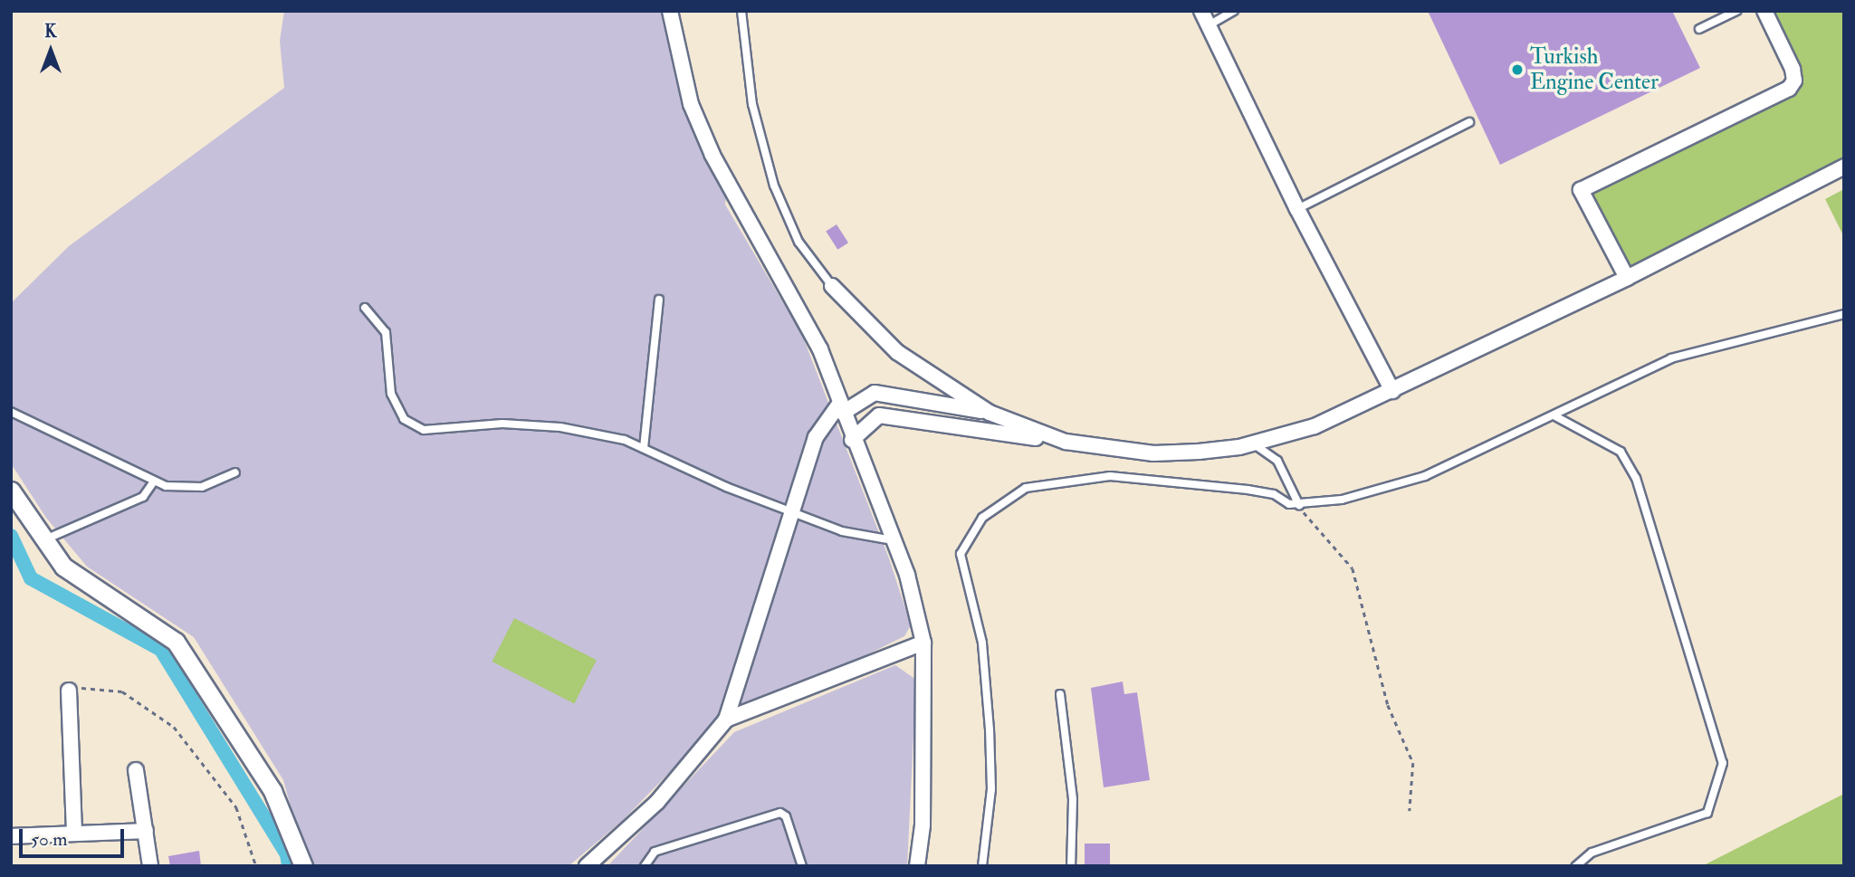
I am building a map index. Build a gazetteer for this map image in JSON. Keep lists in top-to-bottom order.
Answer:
{
  "places": ["Turkish Engine Center"],
  "scale_bar": "50 m",
  "north": "top"
}
